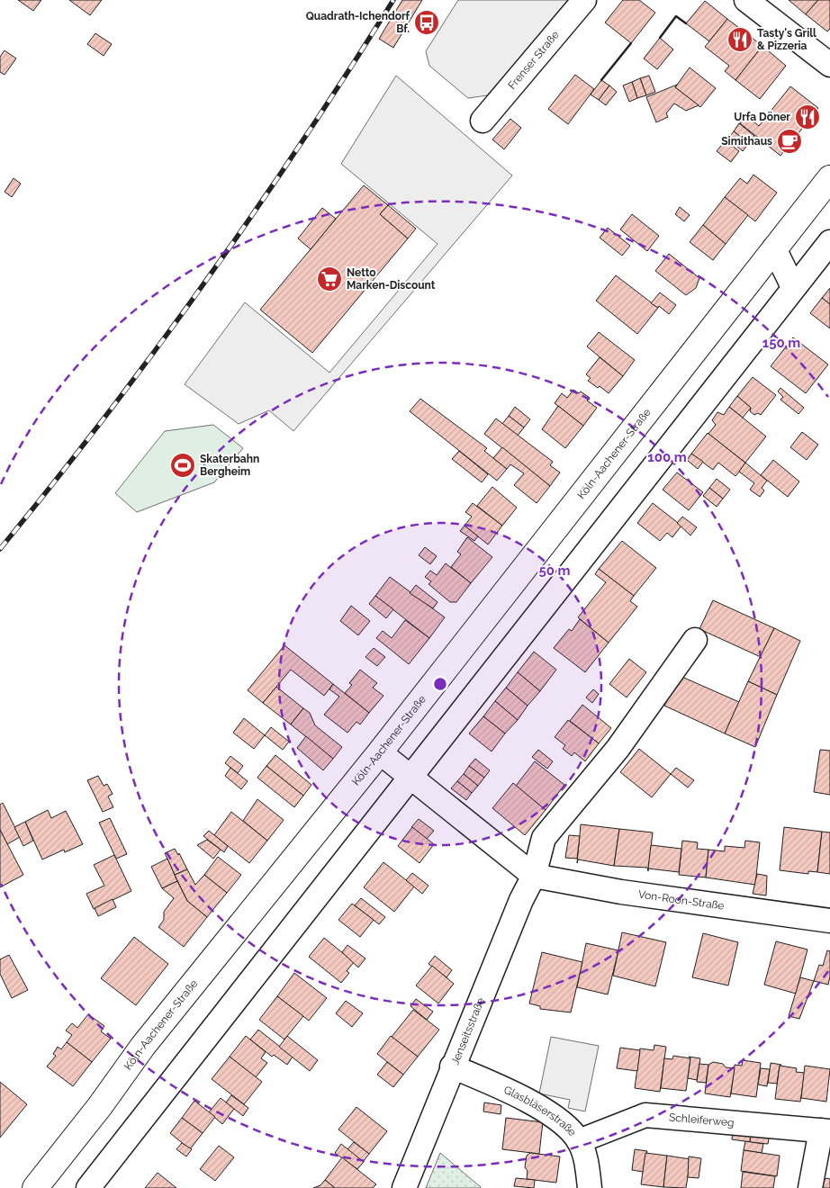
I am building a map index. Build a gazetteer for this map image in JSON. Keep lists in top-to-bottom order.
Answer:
{
  "streets": {
    "main road": ["Köln-Aachener-Straße"],
    "street": [
      "Frenser Straße",
      "Von-Roon-Straße",
      "Jenseitsstraße",
      "Glasbläserstraße",
      "Schleiferweg"
    ]
  },
  "crossings": [
    ["Köln-Aachener-Straße", "Von-Roon-Straße"],
    ["Von-Roon-Straße", "Jenseitsstraße"],
    ["Jenseitsstraße", "Glasbläserstraße"],
    ["Glasbläserstraße", "Schleiferweg"]
  ],
  "places": {
    "bus stop": ["Quadrath-Ichendorf Bf."],
    "restaurant": ["Tasty's Grill & Pizzeria", "Urfa Döner"],
    "cafe": ["Simithaus"],
    "supermarket": ["Netto Marken-Discount"],
    "sports": ["Skaterbahn Bergheim"]
  },
  "rings": ["150 m", "100 m", "50 m"]
}
